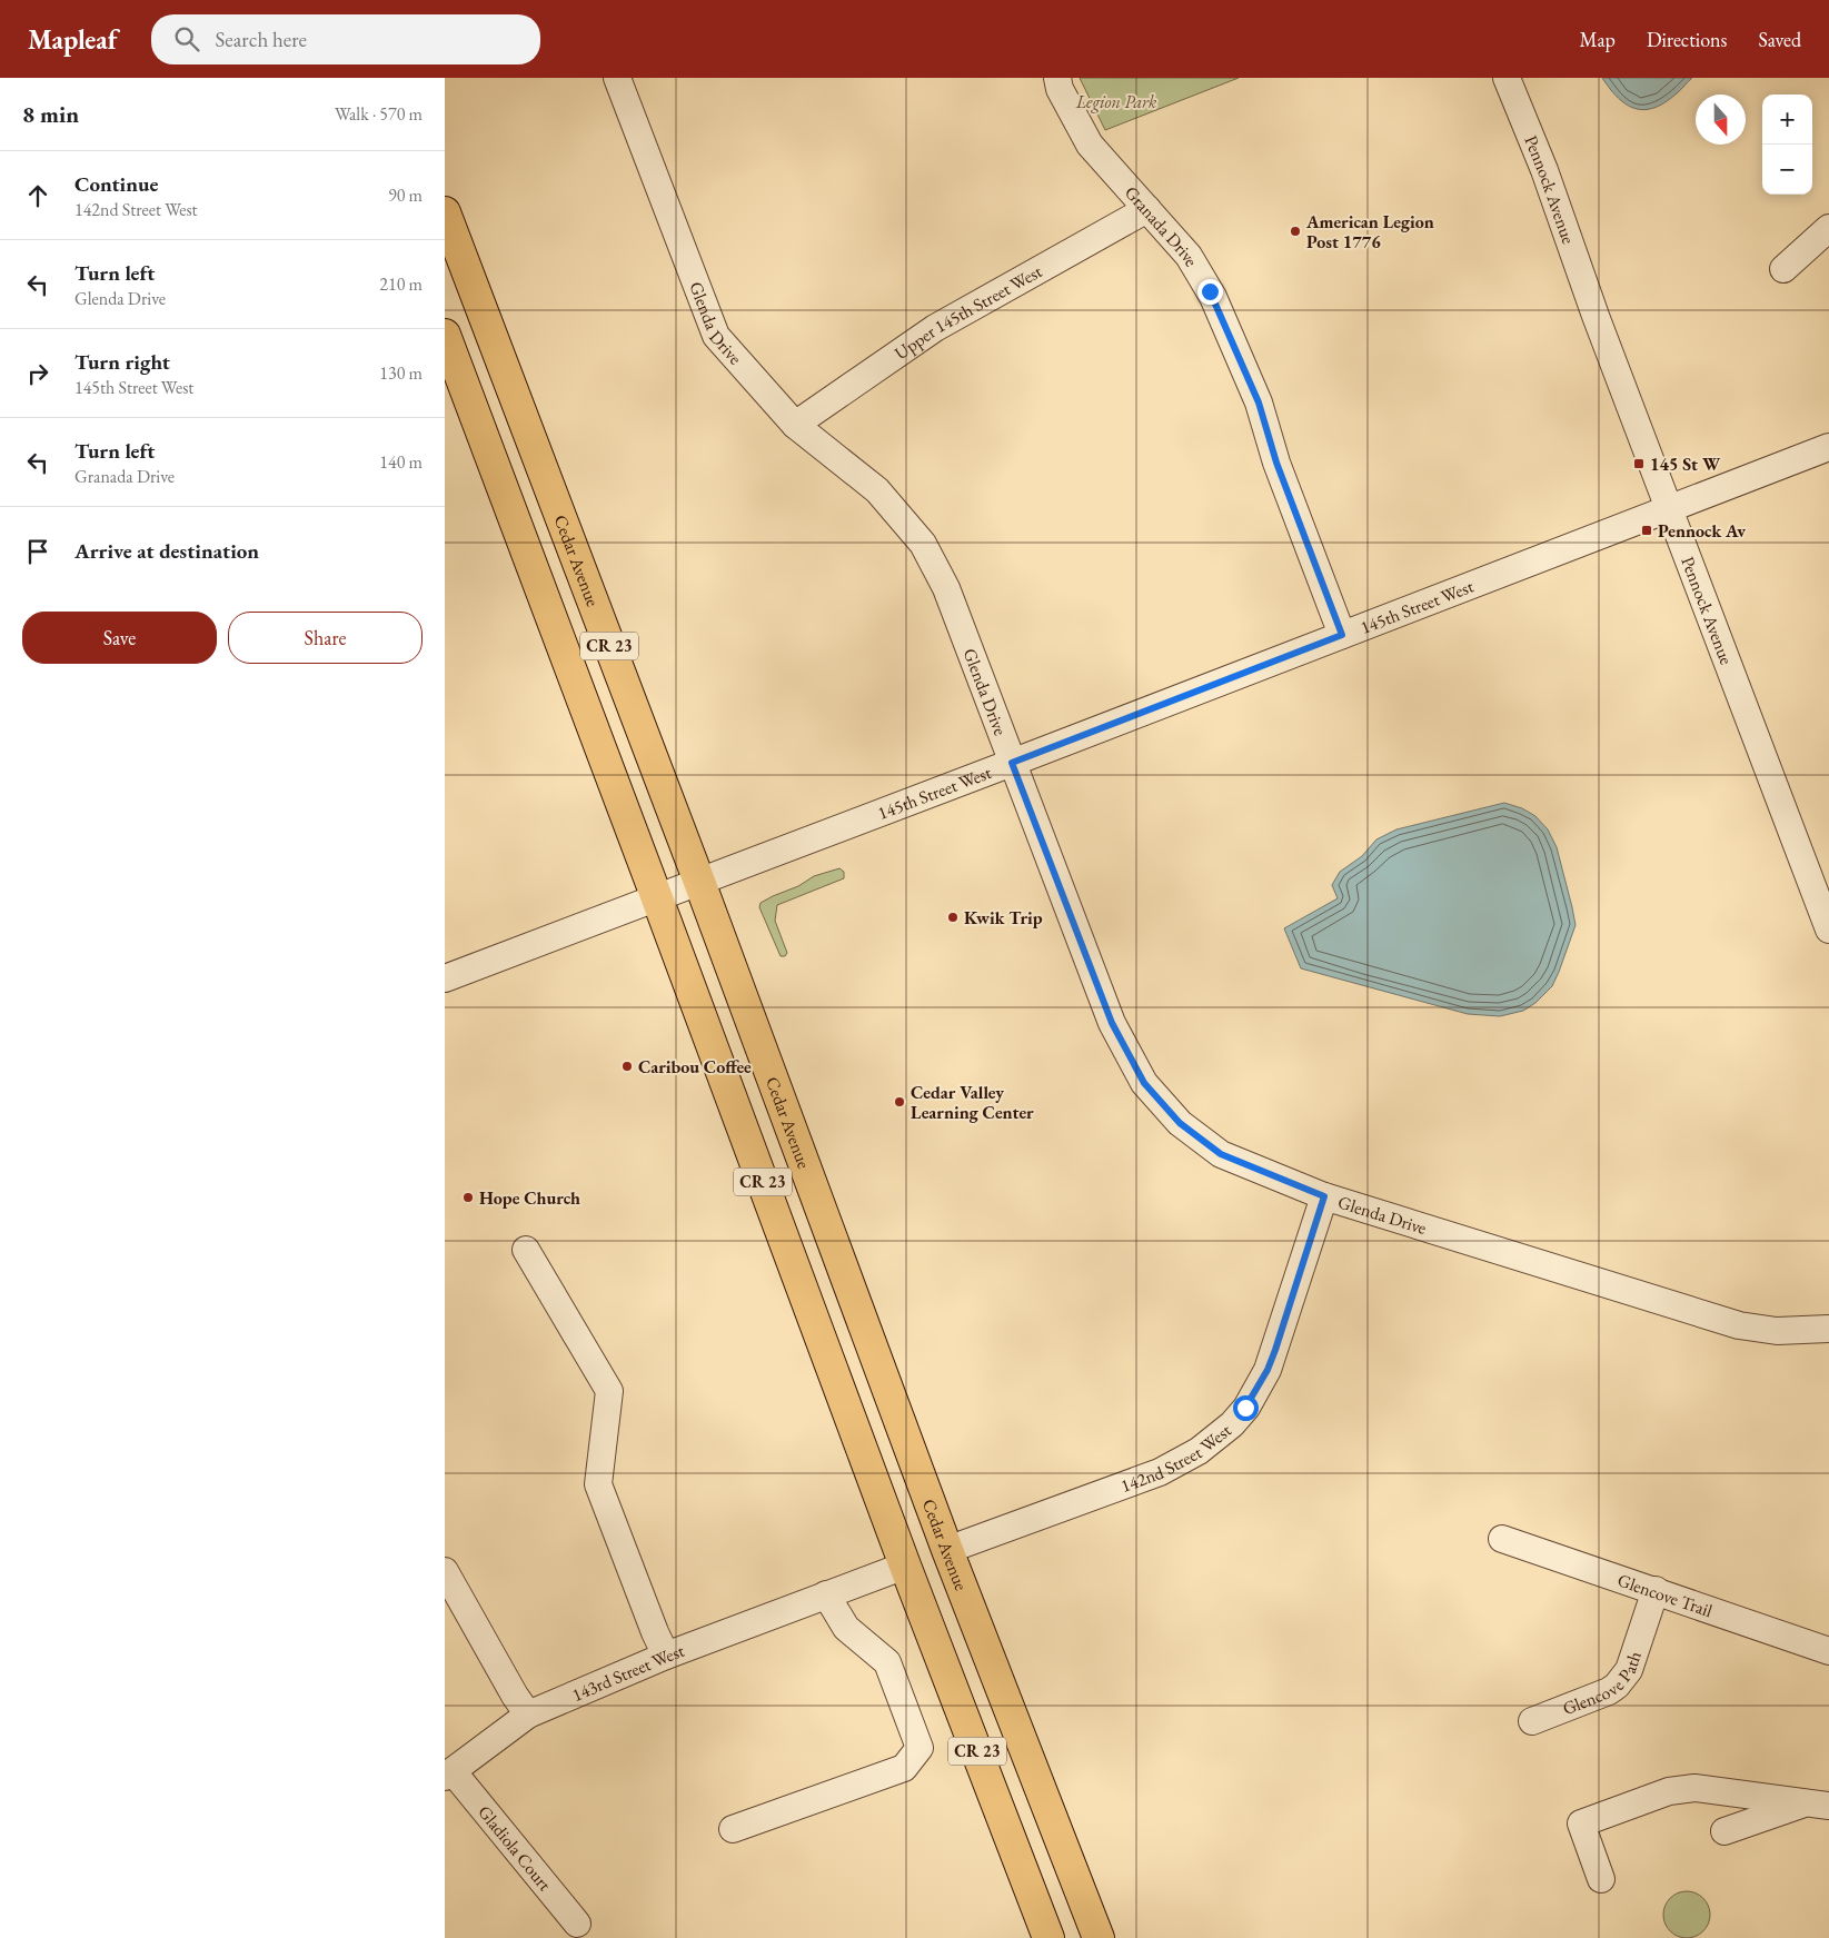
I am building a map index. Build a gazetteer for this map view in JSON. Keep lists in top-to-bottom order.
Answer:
{
  "streets": {
    "highway": ["Cedar Avenue", "CR 23"],
    "street": [
      "Pennock Avenue",
      "Granada Drive",
      "Upper 145th Street West",
      "Glenda Drive",
      "145th Street West",
      "142nd Street West",
      "Glencove Trail",
      "143rd Street West",
      "Glencove Path",
      "Gladiola Court"
    ]
  },
  "crossings": [
    ["Pennock Avenue", "145th Street West"],
    ["Granada Drive", "Upper 145th Street West"],
    ["Granada Drive", "145th Street West"],
    ["Upper 145th Street West", "Glenda Drive"],
    ["Glenda Drive", "145th Street West"],
    ["Glenda Drive", "142nd Street West"],
    ["Cedar Avenue", "145th Street West"],
    ["Cedar Avenue", "142nd Street West"],
    ["145th Street West", "CR 23"],
    ["CR 23", "143rd Street West"],
    ["Glencove Trail", "Glencove Path"],
    ["143rd Street West", "Gladiola Court"]
  ],
  "parks": ["Legion Park"],
  "places": {
    "other": [
      "American Legion Post 1776",
      "Kwik Trip",
      "Caribou Coffee",
      "Cedar Valley Learning Center",
      "Hope Church"
    ],
    "transit": ["145 St W", "Pennock Av"]
  },
  "north": "bottom",
  "page": {
    "header": "Mapleaf",
    "search": "Search here",
    "nav": ["Map", "Directions", "Saved"],
    "heading": ["8 min", "Walk · 570 m"],
    "map_buttons": ["+", "−"],
    "list": [
      ["Continue", "142nd Street West", "90 m"],
      ["Turn left", "Glenda Drive", "210 m"],
      ["Turn right", "145th Street West", "130 m"],
      ["Turn left", "Granada Drive", "140 m"],
      "Arrive at destination"
    ],
    "buttons": ["Save", "Share"]
  }
}
